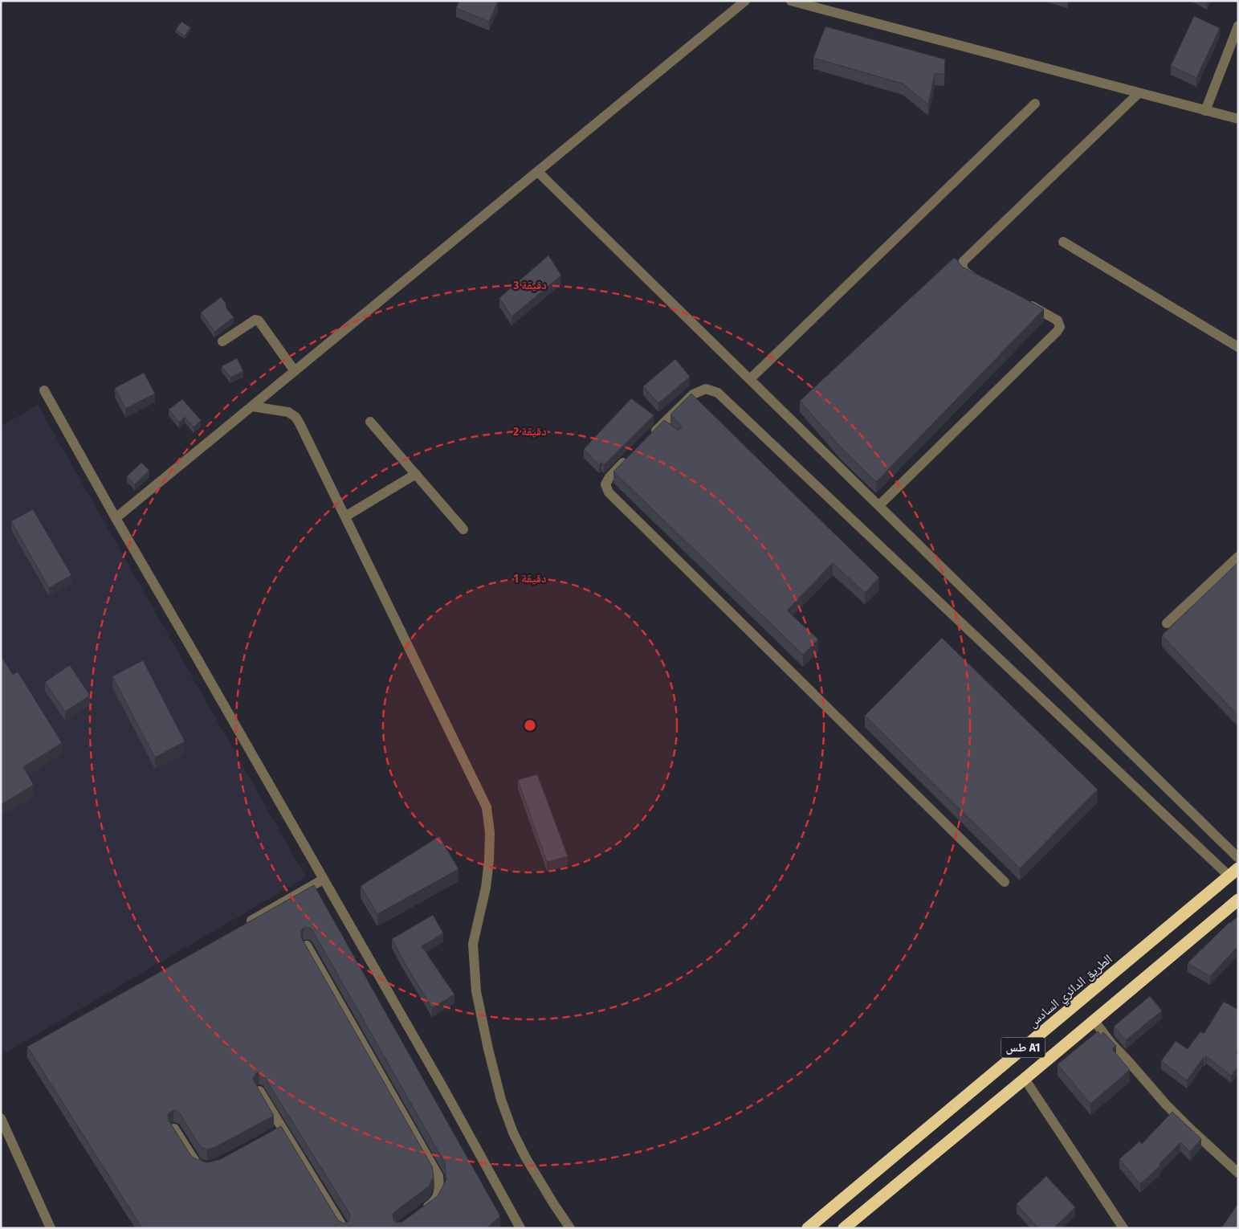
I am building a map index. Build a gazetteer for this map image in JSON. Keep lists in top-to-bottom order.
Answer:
{
  "streets": {
    "highway": ["الطريق الدائري السادس", "طس A1"]
  },
  "rings": ["3 دقيقة", "2 دقيقة", "1 دقيقة"]
}
